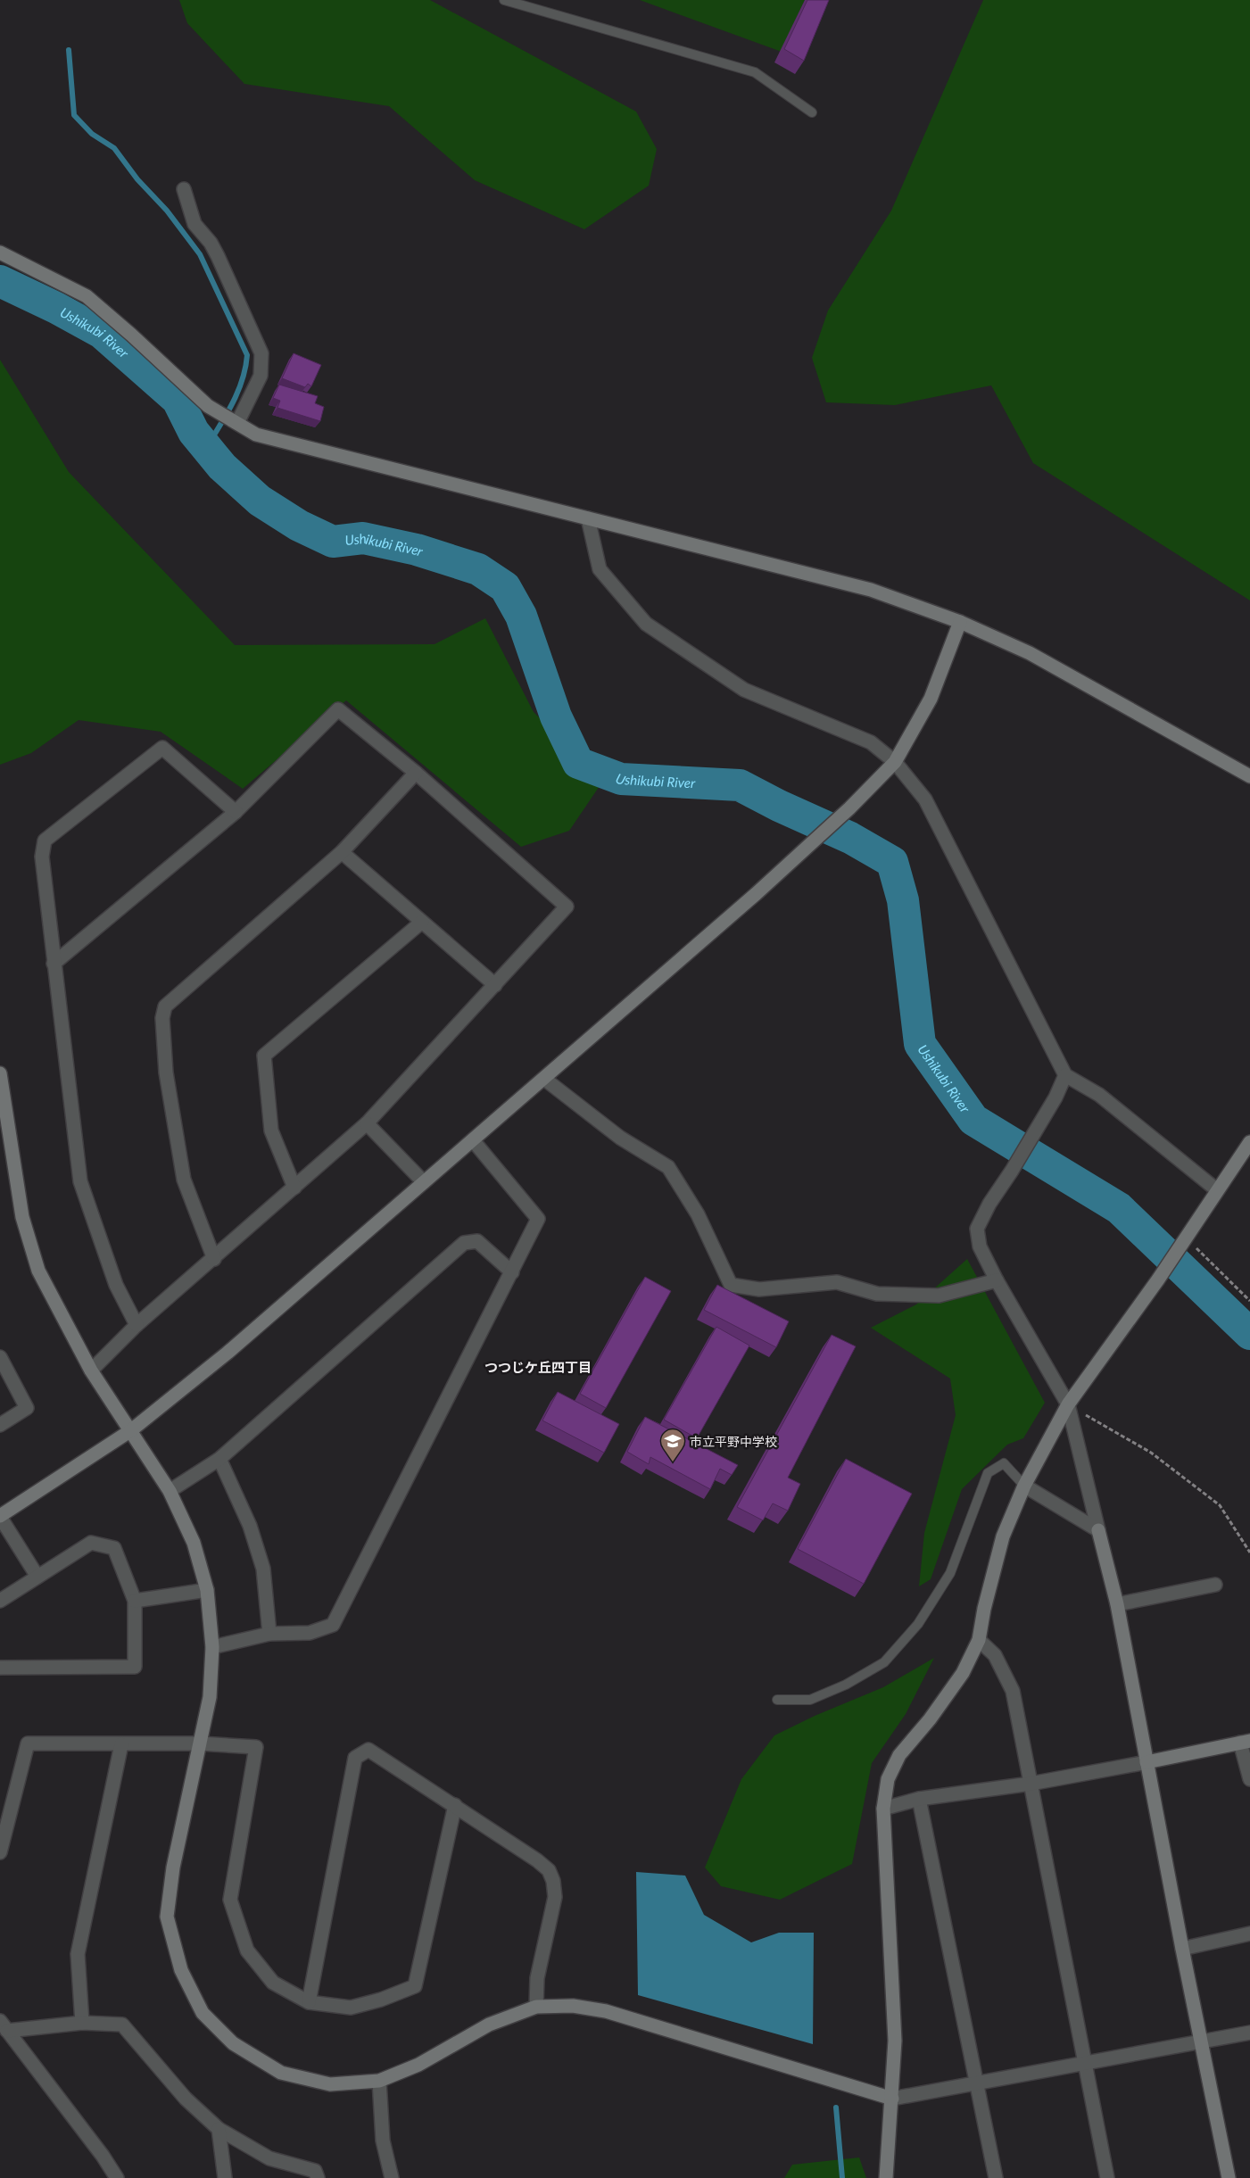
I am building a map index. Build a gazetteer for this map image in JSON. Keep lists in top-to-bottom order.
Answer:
{
  "districts": ["つつじケ丘四丁目"],
  "water": ["Ushikubi River"],
  "places": {
    "school or university": ["市立平野中学校"]
  }
}
